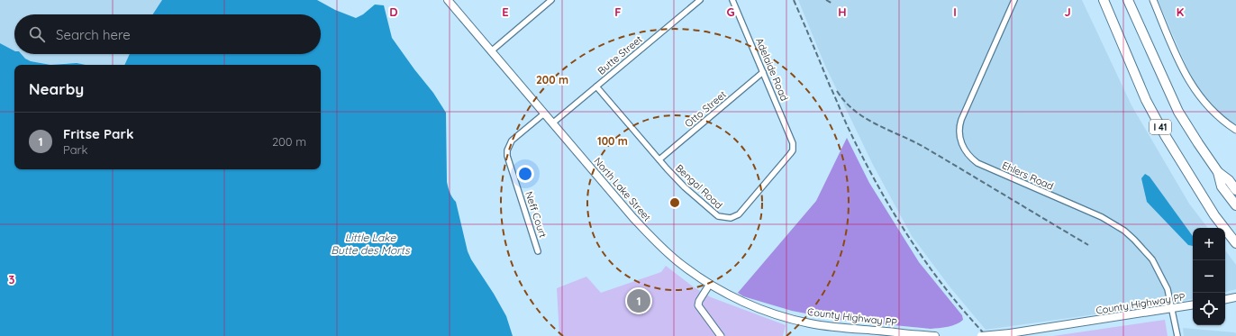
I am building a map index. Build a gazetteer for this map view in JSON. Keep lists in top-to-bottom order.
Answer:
{
  "streets": {
    "highway": ["I 41"],
    "main road": ["North Lake Street", "County Highway PP"],
    "street": [
      "Butte Street",
      "Adelaide Road",
      "Otto Street",
      "Ehlers Road",
      "Bengal Road",
      "Neff Court"
    ]
  },
  "crossings": [
    ["Butte Street", "Bengal Road"],
    ["Butte Street", "North Lake Street"],
    ["Adelaide Road", "Otto Street"],
    ["Adelaide Road", "Bengal Road"],
    ["Otto Street", "Bengal Road"],
    ["Ehlers Road", "County Highway PP"],
    ["North Lake Street", "Neff Court"],
    ["North Lake Street", "County Highway PP"]
  ],
  "water": ["Little Lake Butte des Morts"],
  "page": {
    "search": "Search here",
    "heading": "Nearby",
    "list": [
      {
        "mark": "1",
        "name": "Fritse Park",
        "note": "Park",
        "value": "200 m"
      }
    ],
    "map_buttons": ["+", "−"],
    "pins": "1"
  },
  "grid": {
    "columns": [
      "D",
      "E",
      "F",
      "G",
      "H",
      "I",
      "J",
      "K"
    ],
    "rows": ["3"]
  },
  "rings": ["200 m", "100 m"]
}
